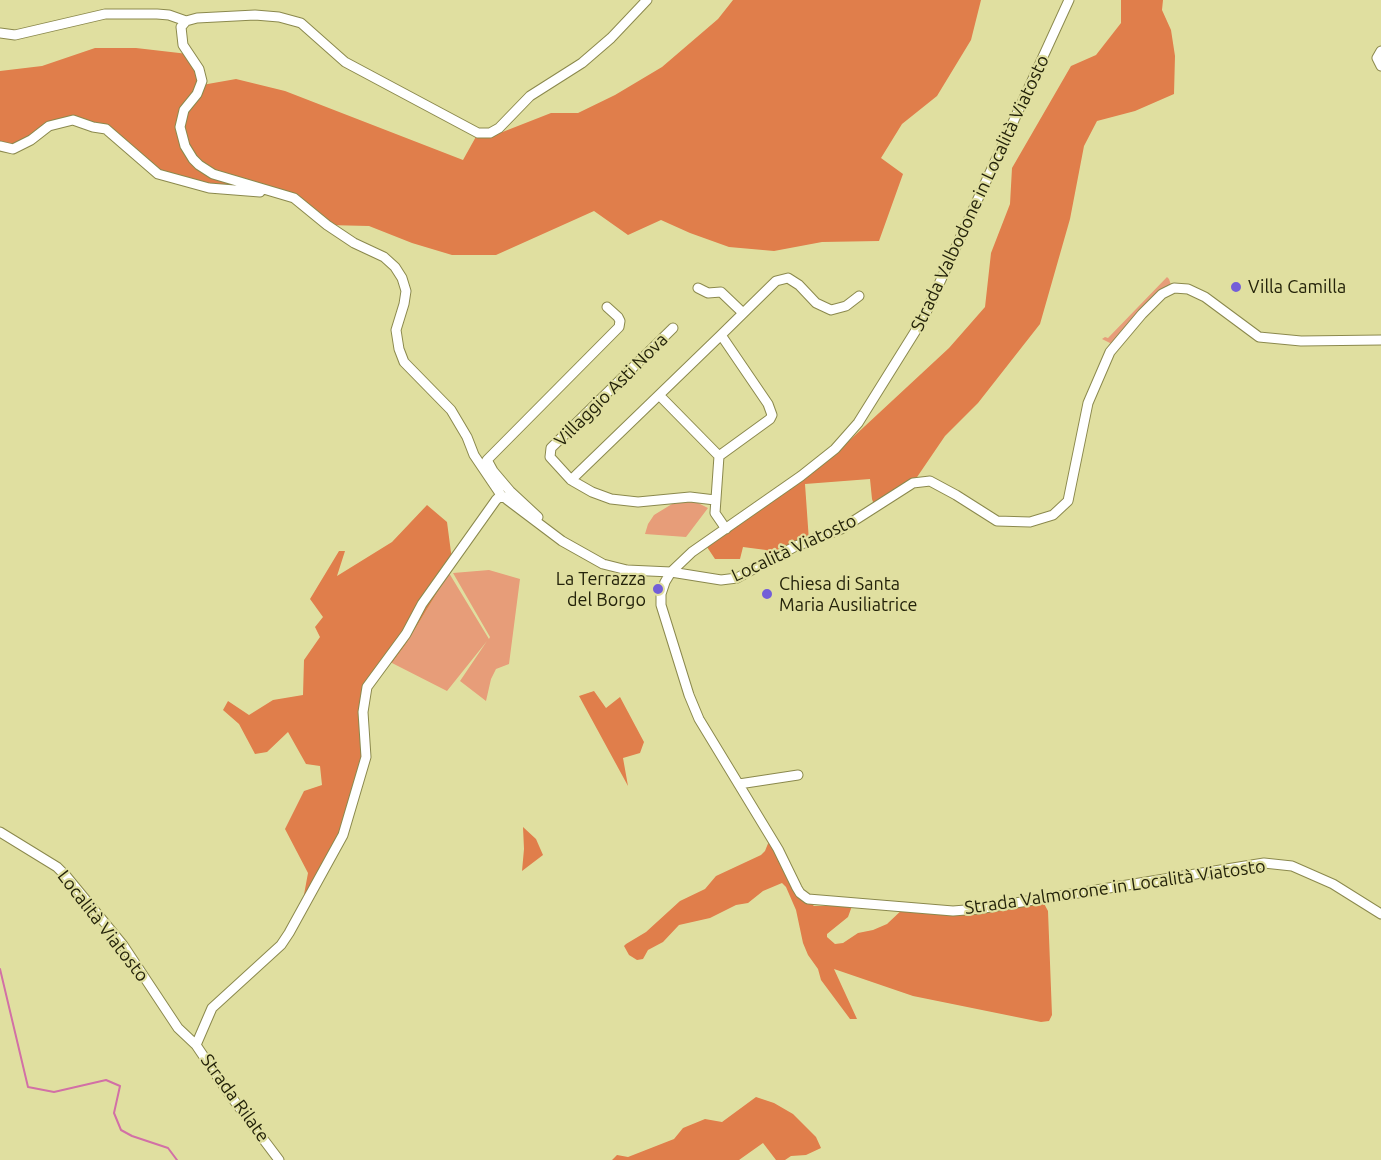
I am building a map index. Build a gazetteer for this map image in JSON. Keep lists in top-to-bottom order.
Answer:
{
  "streets": {
    "street": [
      "Strada Valbodone in Località Viatosto",
      "Villaggio Asti Nova",
      "Località Viatosto",
      "Strada Valmorone in Località Viatosto",
      "Strada Rilate"
    ]
  },
  "crossings": [
    ["Strada Valbodone in Località Viatosto", "Località Viatosto"],
    ["Strada Valbodone in Località Viatosto", "Strada Valmorone in Località Viatosto"],
    ["Località Viatosto", "Strada Valmorone in Località Viatosto"],
    ["Località Viatosto", "Strada Rilate"]
  ],
  "places": ["Villa Camilla", "La Terrazza del Borgo", "Chiesa di Santa Maria Ausiliatrice"]
}
